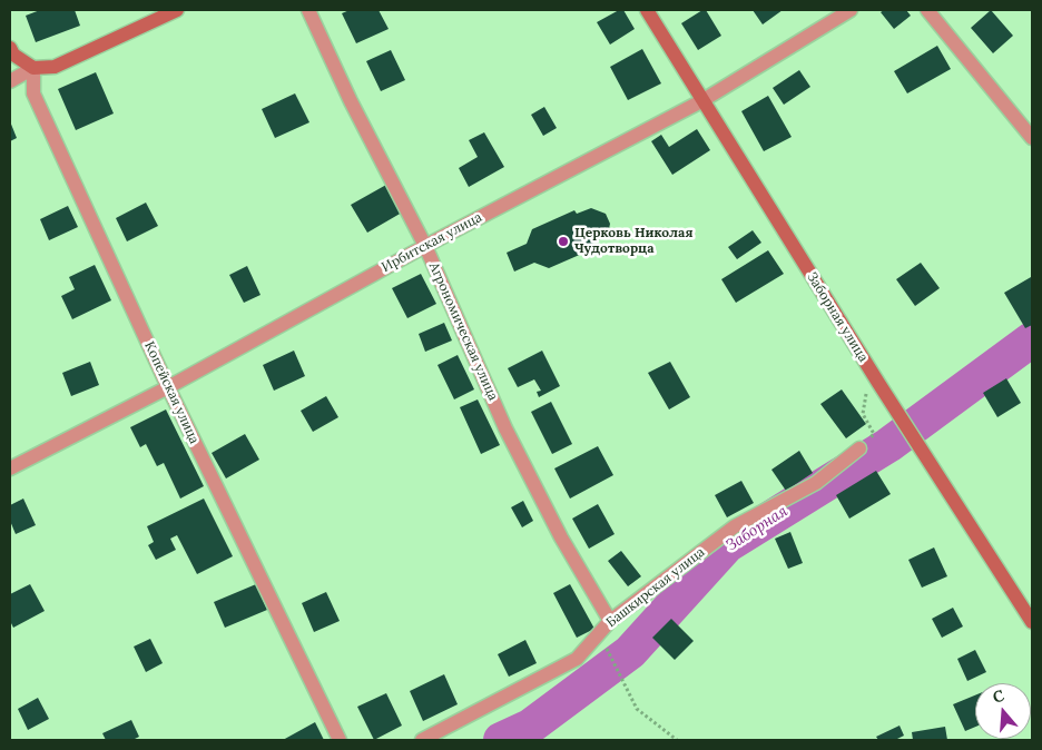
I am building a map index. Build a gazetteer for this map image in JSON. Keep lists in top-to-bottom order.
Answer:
{
  "streets": {
    "street": [
      "Ирбитская улица",
      "Заборная улица",
      "Агрономическая улица",
      "Копейская улица",
      "Башкирская улица"
    ]
  },
  "crossings": [
    ["Ирбитская улица", "Заборная улица"],
    ["Ирбитская улица", "Агрономическая улица"],
    ["Ирбитская улица", "Копейская улица"],
    ["Агрономическая улица", "Башкирская улица"]
  ],
  "water": ["Заборная"],
  "places": ["Церковь Николая Чудотворца"],
  "north": "top"
}
